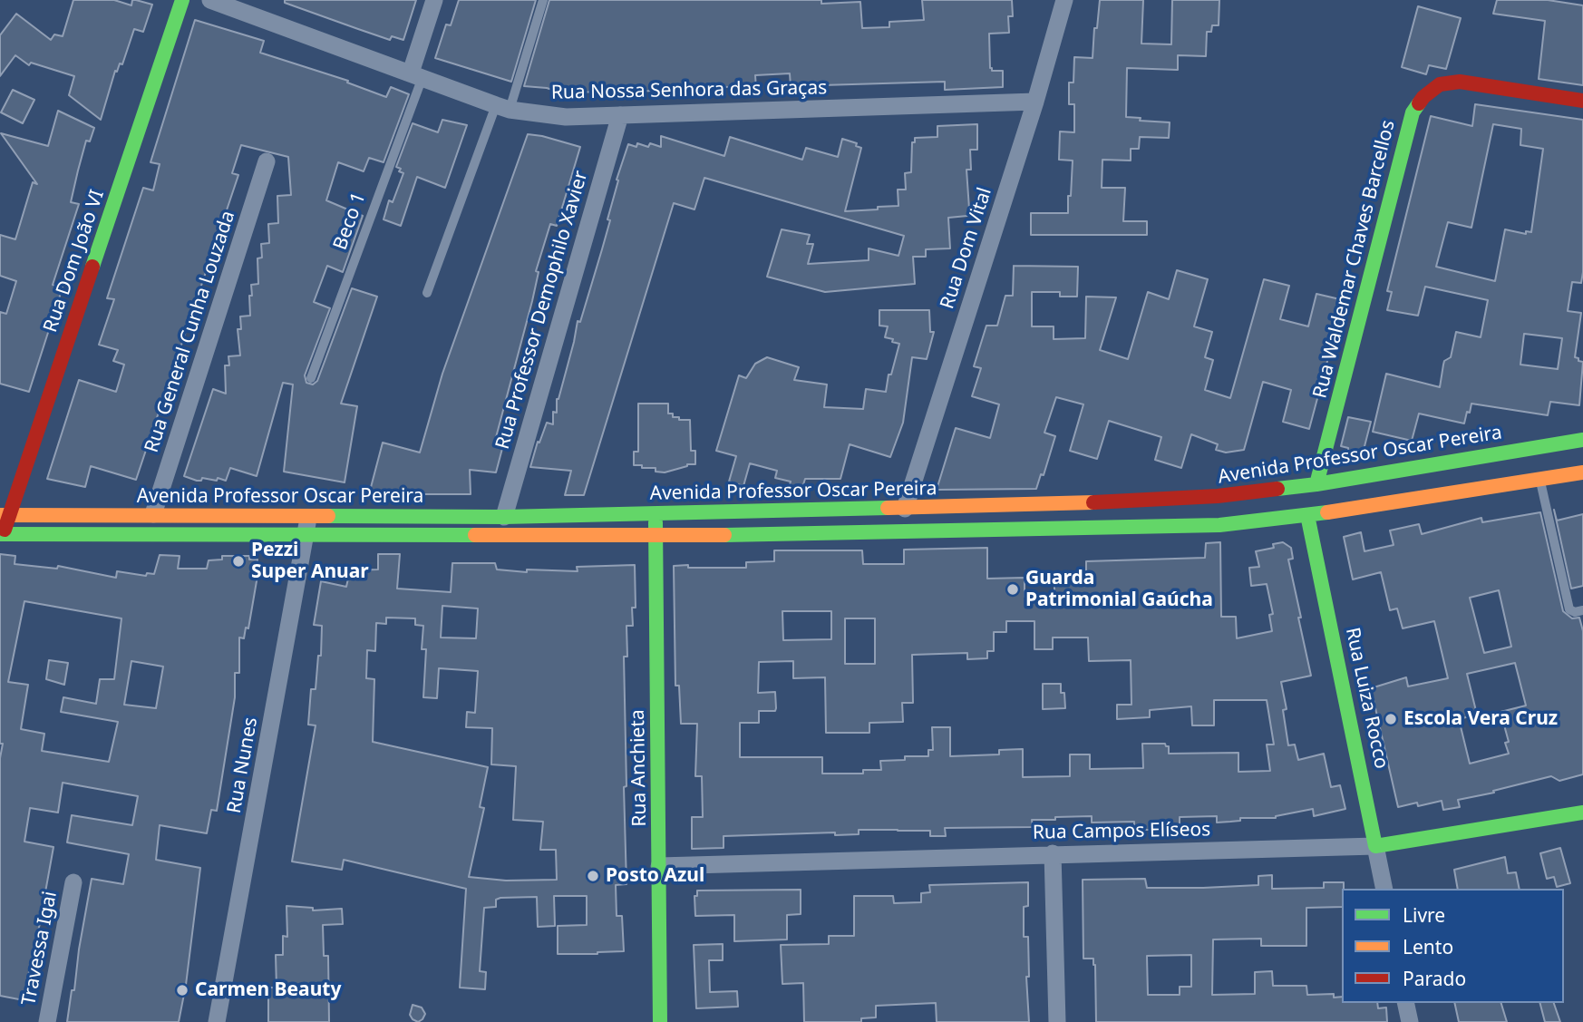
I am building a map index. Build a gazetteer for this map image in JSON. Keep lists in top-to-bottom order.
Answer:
{
  "streets": {
    "main road": [
      "Rua Waldemar Chaves Barcellos",
      "Rua Dom João VI",
      "Avenida Professor Oscar Pereira",
      "Rua Luiza Rocco",
      "Rua Anchieta",
      "Rua Campos Elíseos"
    ],
    "street": [
      "Rua Nossa Senhora das Graças",
      "Rua Dom Vital",
      "Rua Professor Demophilo Xavier",
      "Rua General Cunha Louzada",
      "Rua Nunes",
      "Travessa Igai"
    ],
    "lane": ["Beco 1"]
  },
  "crossings": [
    ["Rua Nossa Senhora das Graças", "Beco 1"],
    ["Rua Nossa Senhora das Graças", "Rua Dom Vital"],
    ["Rua Nossa Senhora das Graças", "Rua Professor Demophilo Xavier"],
    ["Rua Dom Vital", "Avenida Professor Oscar Pereira"],
    ["Rua Waldemar Chaves Barcellos", "Avenida Professor Oscar Pereira"],
    ["Rua Dom João VI", "Avenida Professor Oscar Pereira"],
    ["Rua Professor Demophilo Xavier", "Avenida Professor Oscar Pereira"],
    ["Rua General Cunha Louzada", "Avenida Professor Oscar Pereira"],
    ["Avenida Professor Oscar Pereira", "Rua Luiza Rocco"],
    ["Avenida Professor Oscar Pereira", "Rua Nunes"],
    ["Avenida Professor Oscar Pereira", "Rua Anchieta"],
    ["Rua Luiza Rocco", "Rua Campos Elíseos"],
    ["Rua Anchieta", "Rua Campos Elíseos"]
  ],
  "places": [
    "Pezzi Super Anuar",
    "Guarda Patrimonial Gaúcha",
    "Escola Vera Cruz",
    "Posto Azul",
    "Carmen Beauty"
  ],
  "legend": ["Livre", "Lento", "Parado"]
}
